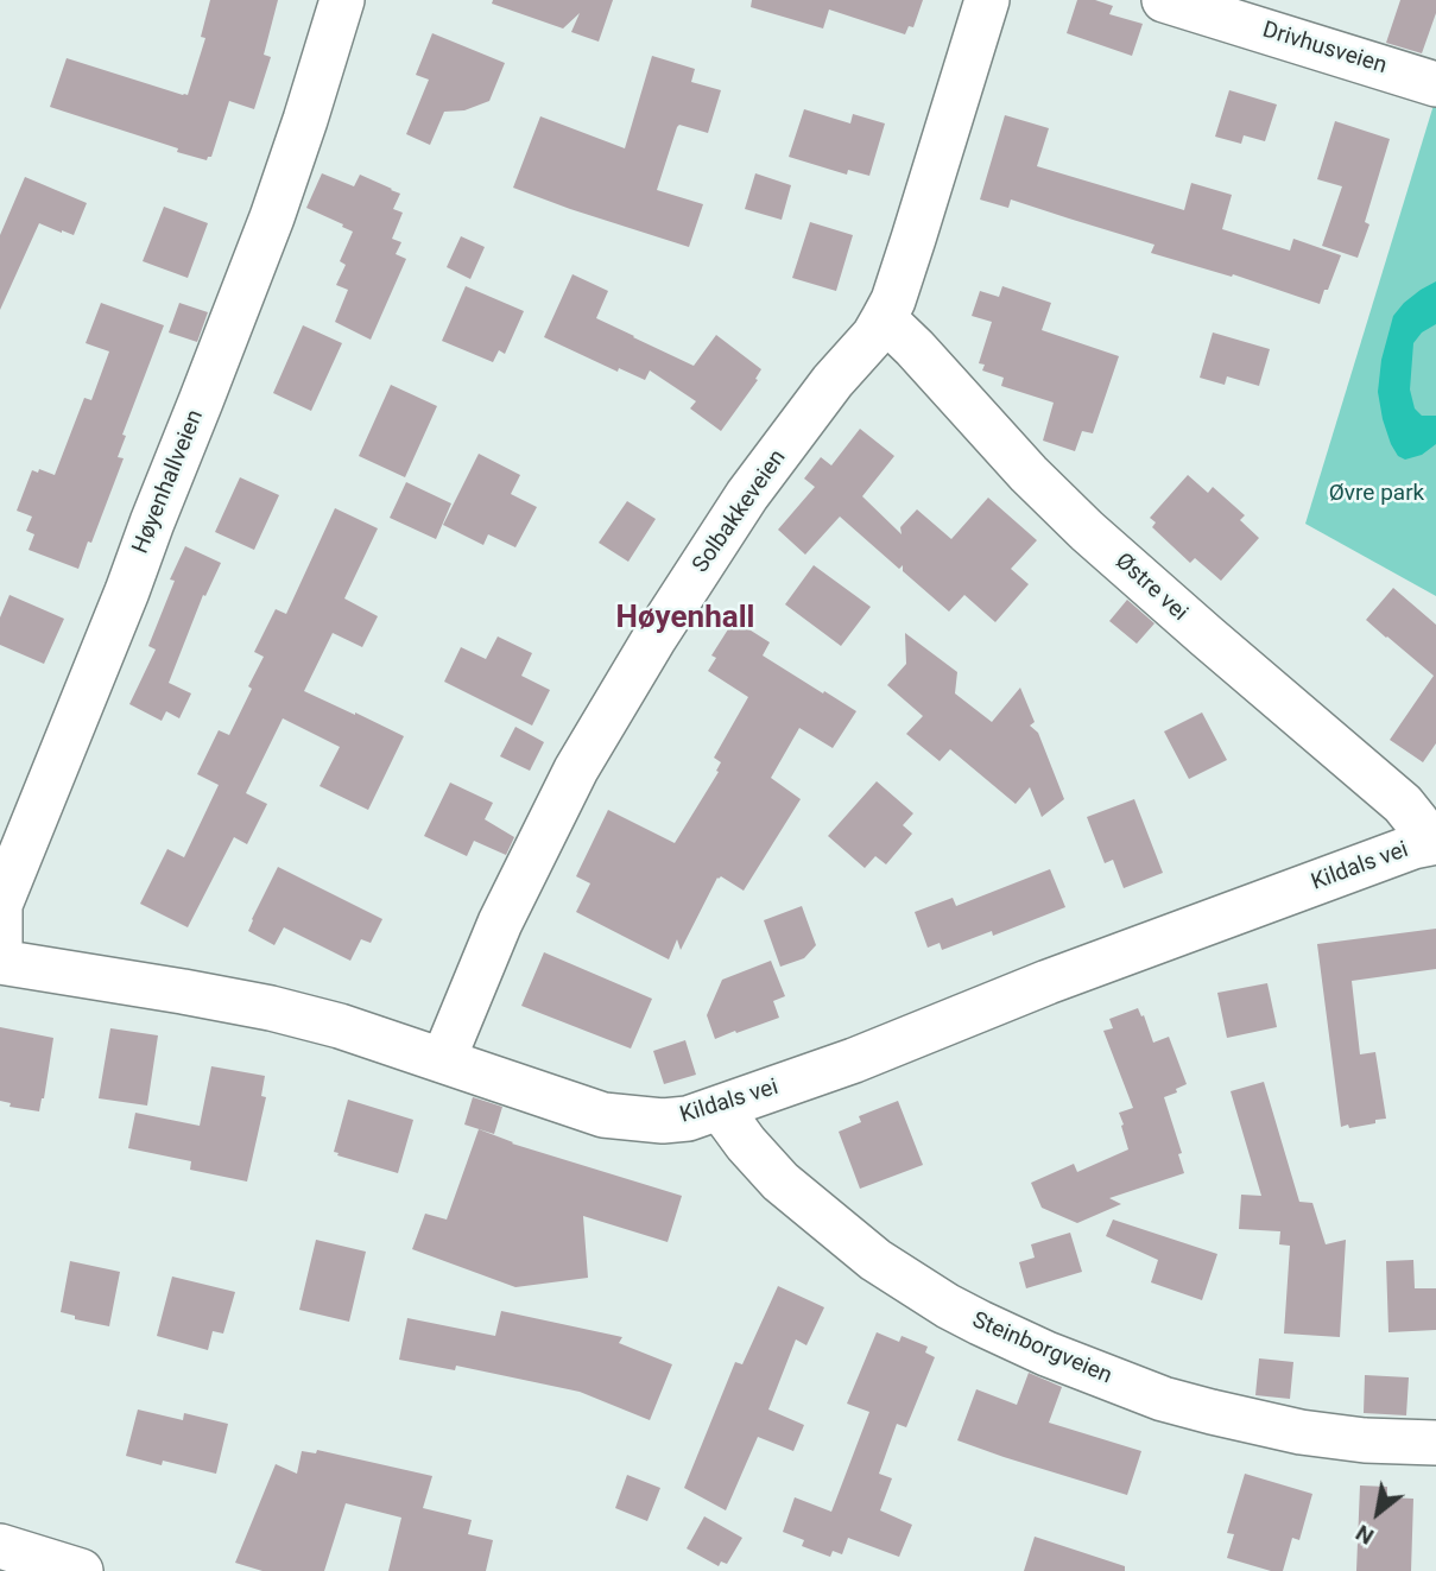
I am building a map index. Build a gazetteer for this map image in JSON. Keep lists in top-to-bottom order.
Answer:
{
  "streets": {
    "street": [
      "Drivhusveien",
      "Høyenhallveien",
      "Solbakkeveien",
      "Østre vei",
      "Kildals vei",
      "Steinborgveien"
    ]
  },
  "crossings": [
    ["Høyenhallveien", "Kildals vei"],
    ["Solbakkeveien", "Østre vei"],
    ["Solbakkeveien", "Kildals vei"],
    ["Østre vei", "Kildals vei"],
    ["Kildals vei", "Steinborgveien"]
  ],
  "districts": ["Høyenhall"],
  "parks": ["Øvre park"],
  "north": "bottom left"
}
